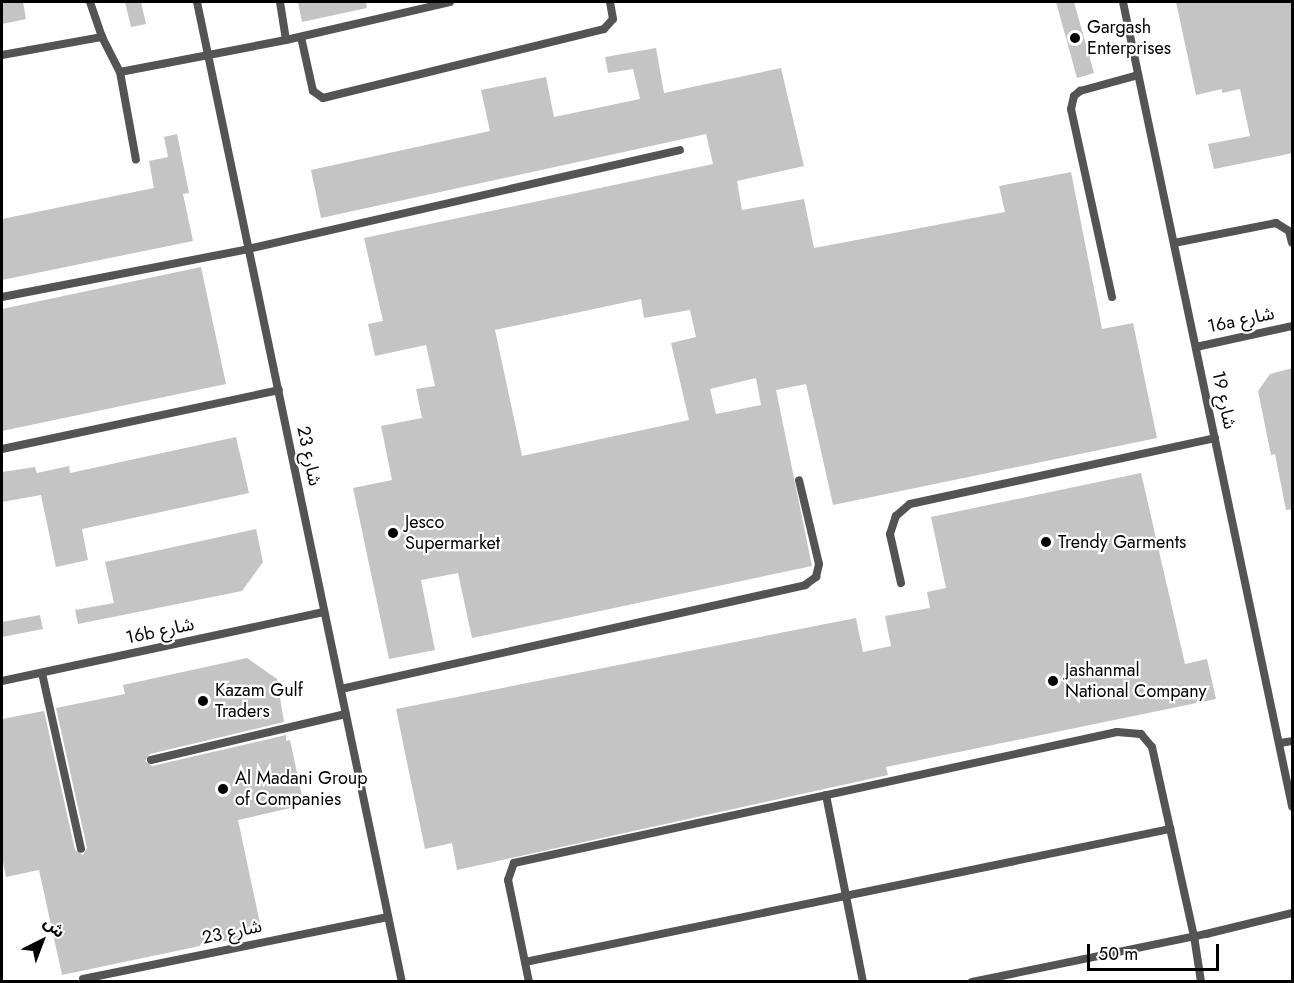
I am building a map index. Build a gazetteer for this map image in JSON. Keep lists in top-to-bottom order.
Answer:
{
  "streets": {
    "lane": [
      "16a شارع",
      "شارع 19",
      "شارع 23",
      "16b شارع"
    ]
  },
  "crossings": [
    ["16a شارع", "شارع 19"],
    ["شارع 23", "16b شارع"]
  ],
  "places": [
    "Gargash Enterprises",
    "Jesco Supermarket",
    "Trendy Garments",
    "Jashanmal National Company",
    "Kazam Gulf Traders",
    "Al Madani Group of Companies"
  ],
  "scale_bar": "50 m",
  "north": "top right"
}
